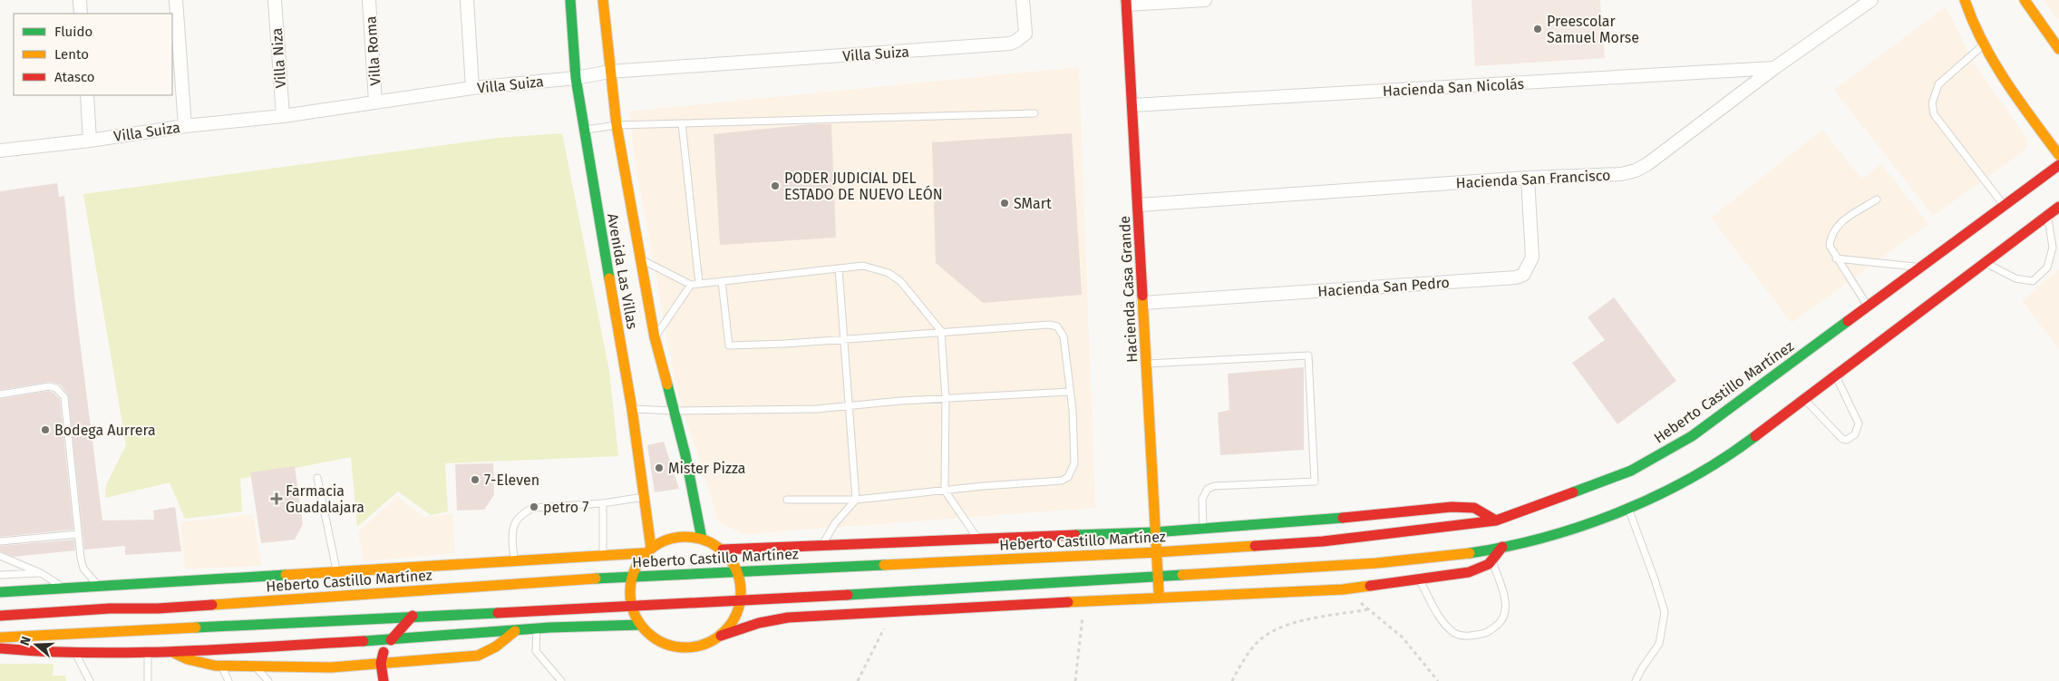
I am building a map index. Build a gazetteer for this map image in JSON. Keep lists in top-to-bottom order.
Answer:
{
  "streets": {
    "street": [
      "Villa Roma",
      "Villa Suiza",
      "Villa Niza",
      "Hacienda San Nicolás",
      "Hacienda San Francisco",
      "Avenida Las Villas",
      "Hacienda San Pedro",
      "Hacienda Casa Grande",
      "Heberto Castillo Martínez"
    ]
  },
  "crossings": [
    ["Villa Roma", "Villa Suiza"],
    ["Villa Suiza", "Villa Niza"],
    ["Villa Suiza", "Avenida Las Villas"],
    ["Hacienda San Nicolás", "Hacienda San Francisco"],
    ["Hacienda San Nicolás", "Hacienda Casa Grande"],
    ["Hacienda San Francisco", "Hacienda San Pedro"],
    ["Hacienda San Francisco", "Hacienda Casa Grande"],
    ["Hacienda San Pedro", "Hacienda Casa Grande"],
    ["Hacienda Casa Grande", "Heberto Castillo Martínez"]
  ],
  "places": {
    "other": [
      "Preescolar Samuel Morse",
      "PODER JUDICIAL DEL ESTADO DE NUEVO LEÓN",
      "SMart",
      "Bodega Aurrera",
      "Mister Pizza",
      "7-Eleven",
      "petro 7"
    ],
    "health": ["Farmacia Guadalajara"]
  },
  "legend": ["Fluido", "Lento", "Atasco"],
  "north": "left"
}
